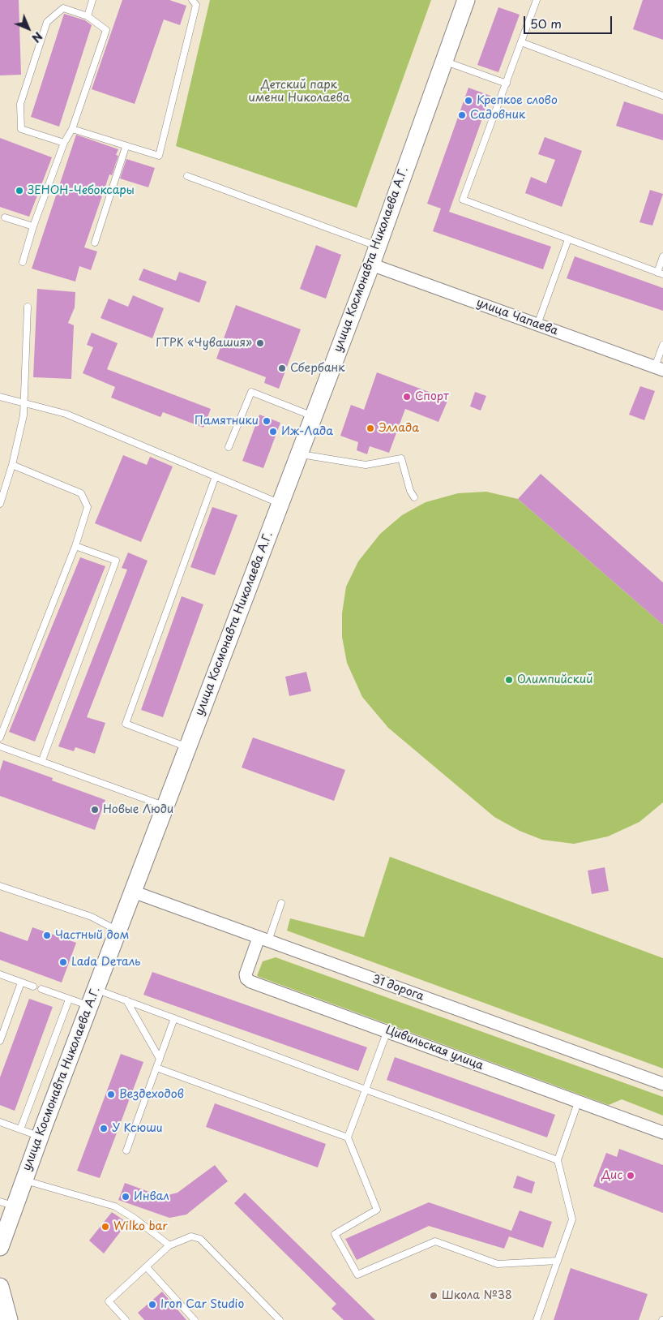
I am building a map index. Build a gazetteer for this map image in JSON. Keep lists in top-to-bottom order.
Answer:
{
  "streets": {
    "street": [
      "улица Космонавта Николаева А.Г.",
      "улица Чапаева",
      "31 дорога",
      "Цивильская улица"
    ]
  },
  "crossings": [
    ["улица Космонавта Николаева А.Г.", "улица Чапаева"],
    ["улица Космонавта Николаева А.Г.", "31 дорога"],
    ["31 дорога", "Цивильская улица"]
  ],
  "parks": ["Детский парк имени Николаева"],
  "places": [
    "Крепкое слово",
    "Садовник",
    "ЗЕНОН-Чебоксары",
    "ГТРК «Чувашия»",
    "Сбербанк",
    "Спорт",
    "Памятники",
    "Эллада",
    "Иж-Лада",
    "Олимпийский",
    "Новые Люди",
    "Частный дом",
    "Lada Dеталь",
    "Вездеходов",
    "У Ксюши",
    "Дис",
    "Инвал",
    "Wilko bar",
    "Школа №38",
    "Iron Car Studio"
  ],
  "scale_bar": "50 m",
  "north": "bottom right"
}
